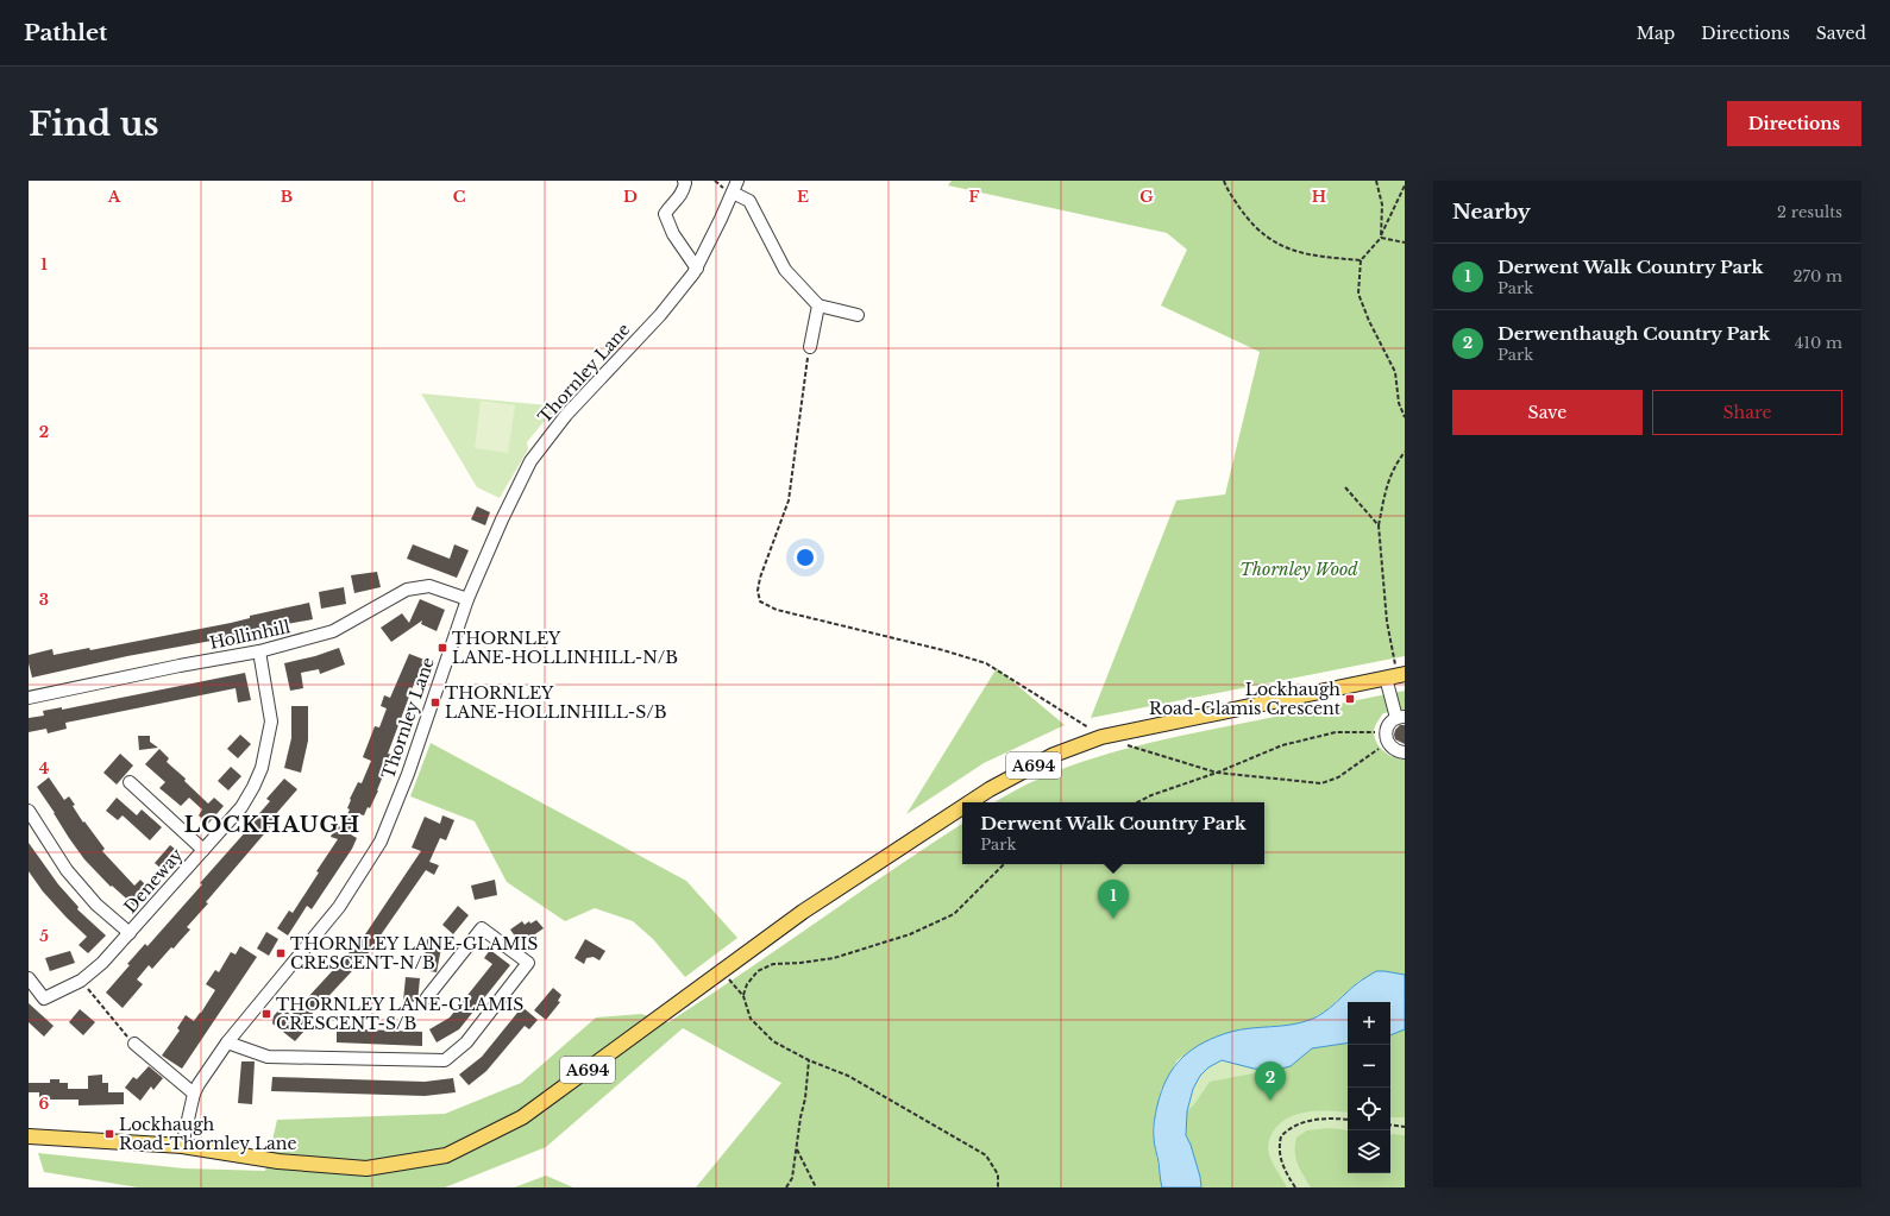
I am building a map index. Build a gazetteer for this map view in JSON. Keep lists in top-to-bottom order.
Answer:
{
  "streets": {
    "main road": ["A694"],
    "street": ["Thornley Lane", "Hollinhill", "Deneway"]
  },
  "crossings": [
    ["Thornley Lane", "Hollinhill"],
    ["Thornley Lane", "A694"],
    ["Hollinhill", "Deneway"]
  ],
  "districts": ["LOCKHAUGH"],
  "parks": ["Thornley Wood"],
  "places": {
    "transit": [
      "THORNLEY LANE-HOLLINHILL-N/B",
      "Lockhaugh Road-Glamis Crescent",
      "THORNLEY LANE-HOLLINHILL-S/B",
      "THORNLEY LANE-GLAMIS CRESCENT-N/B",
      "THORNLEY LANE-GLAMIS CRESCENT-S/B",
      "Lockhaugh Road-Thornley Lane"
    ]
  },
  "page": {
    "header": "Pathlet",
    "nav": ["Map", "Directions", "Saved"],
    "buttons": [
      "Directions",
      ["Save", "Share"]
    ],
    "title": "Find us",
    "heading": ["Nearby", "2 results"],
    "list": [
      {
        "mark": "1",
        "name": "Derwent Walk Country Park",
        "note": "Park",
        "value": "270 m"
      },
      {
        "mark": "2",
        "name": "Derwenthaugh Country Park",
        "note": "Park",
        "value": "410 m"
      }
    ],
    "popup": ["Derwent Walk Country Park", "Park"],
    "pins": ["1", "2"],
    "map_buttons": ["+", "−"]
  },
  "grid": {
    "columns": [
      "A",
      "B",
      "C",
      "D",
      "E",
      "F",
      "G",
      "H"
    ],
    "rows": [
      "1",
      "2",
      "3",
      "4",
      "5",
      "6"
    ]
  }
}
